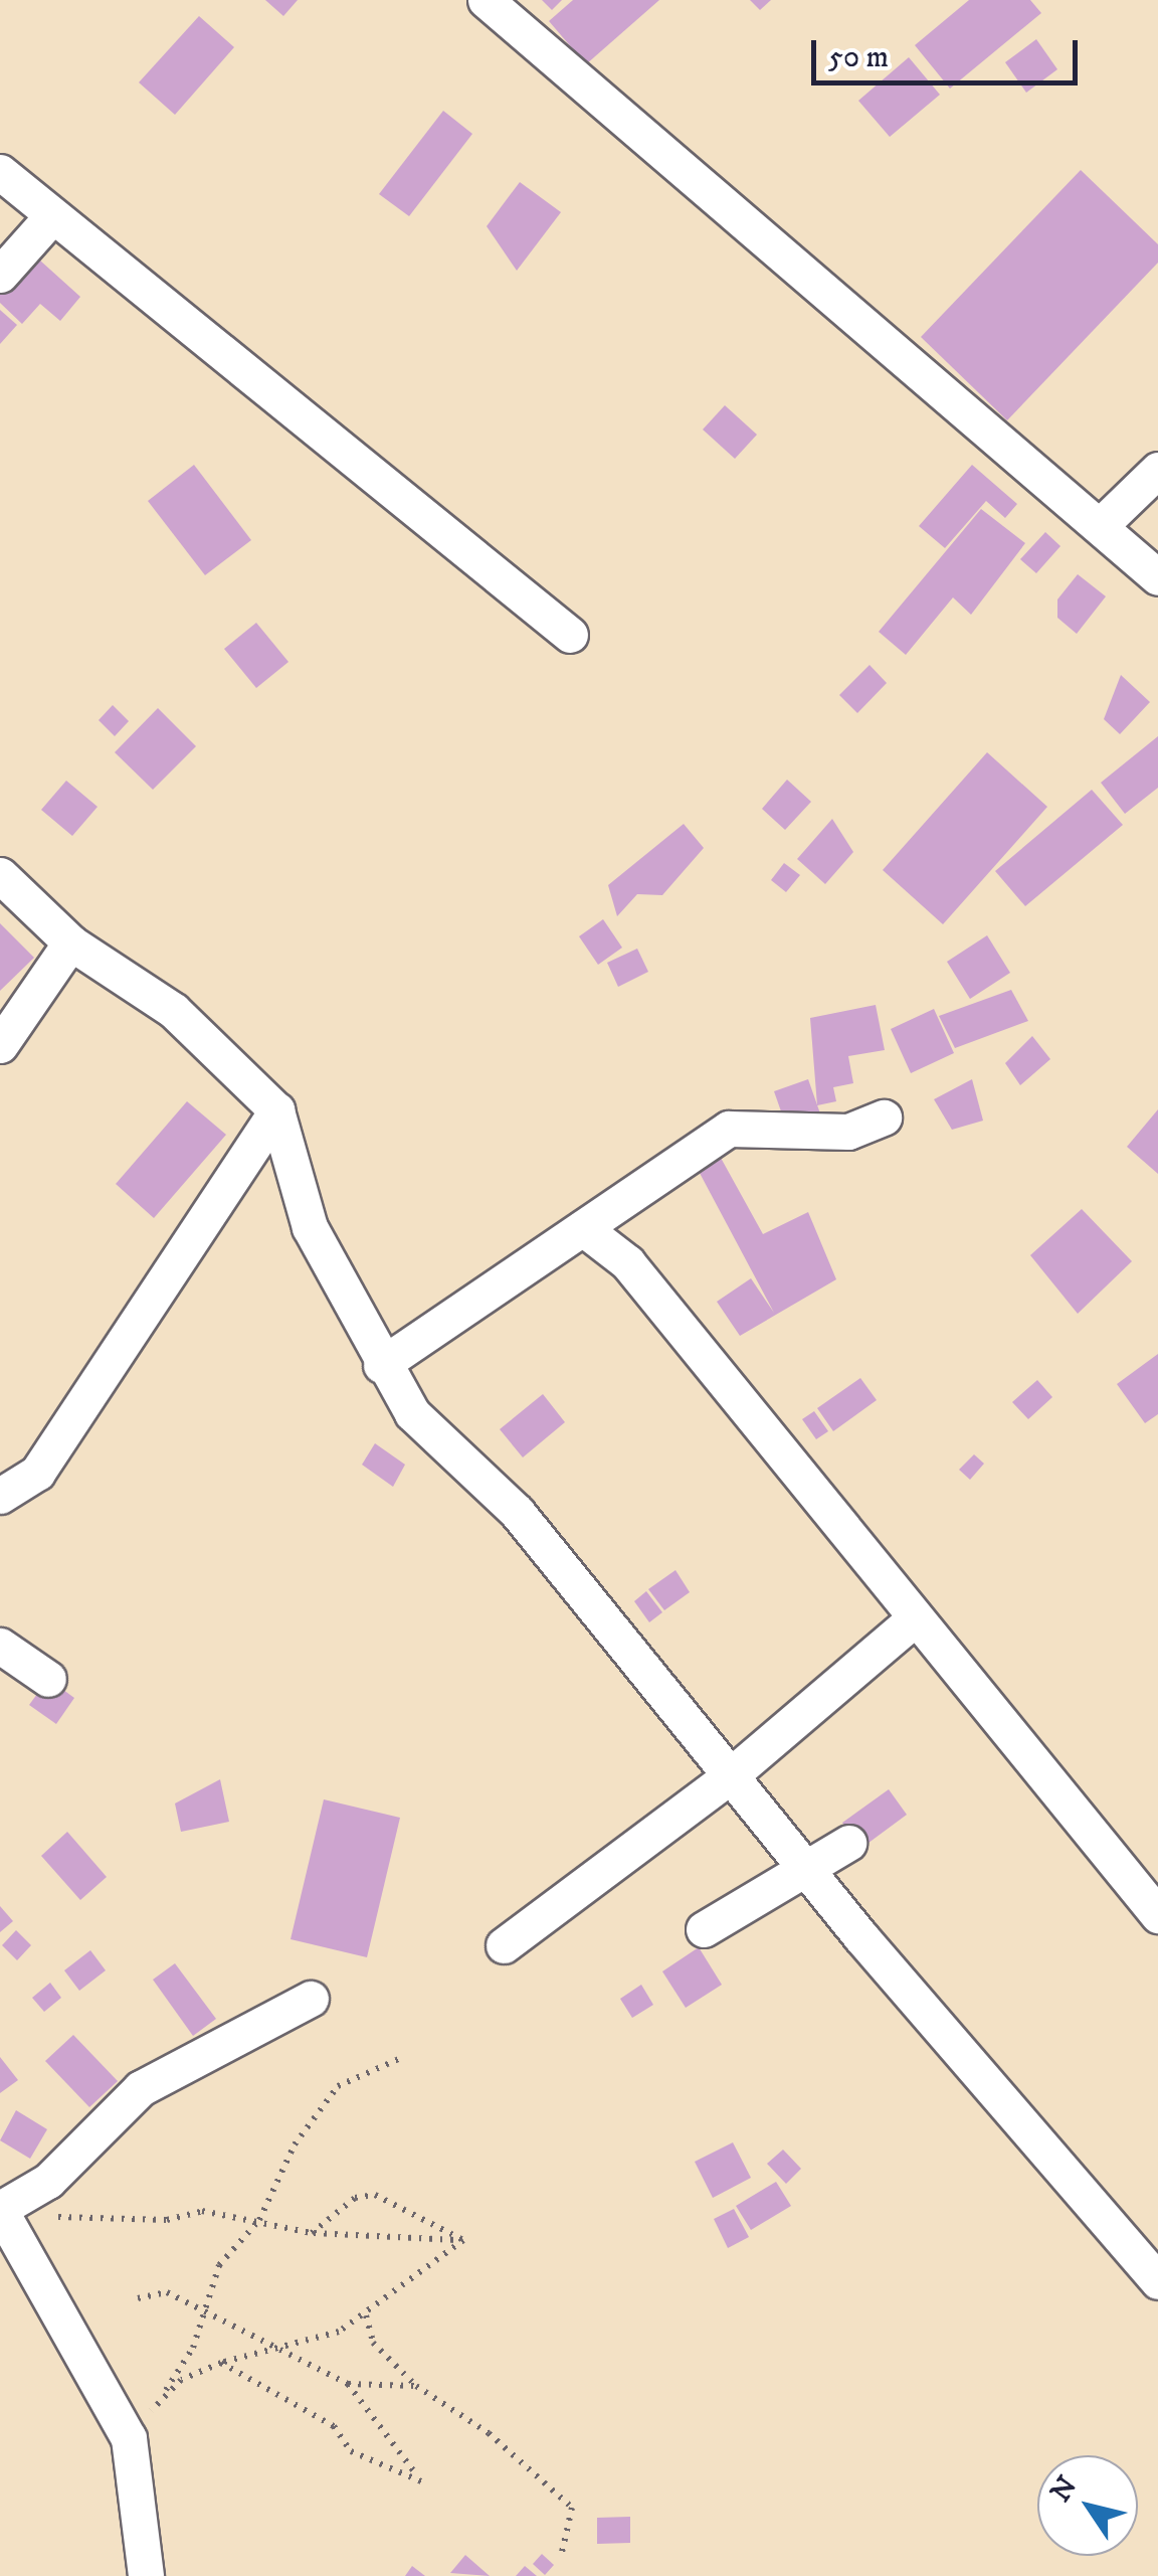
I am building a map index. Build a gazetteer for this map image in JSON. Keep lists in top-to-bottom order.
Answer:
{
  "scale_bar": "50 m",
  "north": "top left"
}
